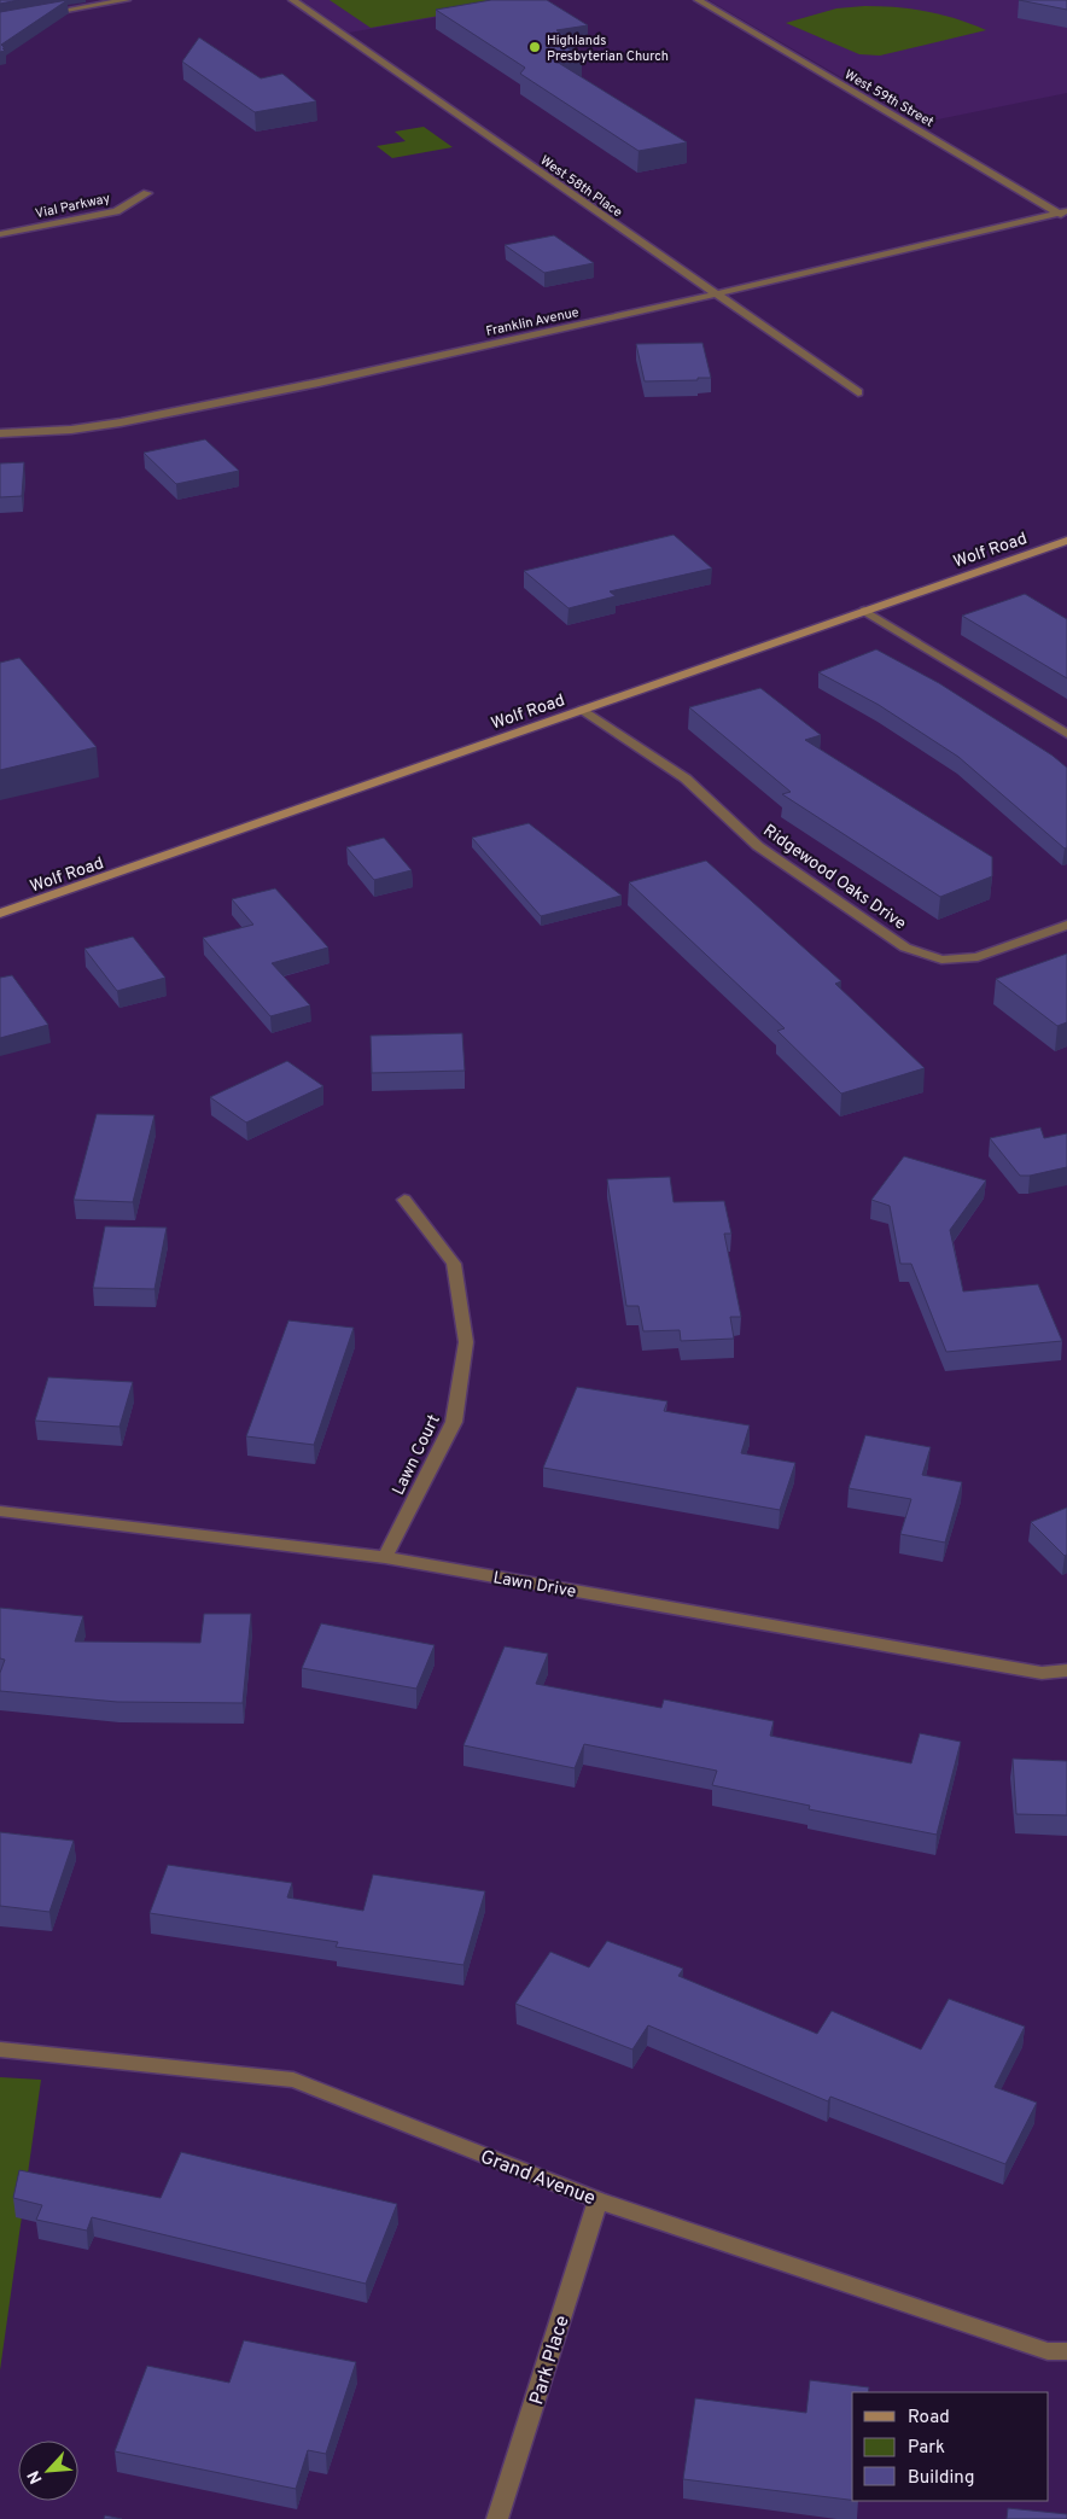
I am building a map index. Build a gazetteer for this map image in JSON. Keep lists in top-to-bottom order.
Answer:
{
  "streets": {
    "main road": ["Wolf Road"],
    "street": [
      "West 59th Street",
      "West 58th Place",
      "Vial Parkway",
      "Franklin Avenue",
      "Ridgewood Oaks Drive",
      "Lawn Court",
      "Lawn Drive",
      "Grand Avenue",
      "Park Place"
    ]
  },
  "crossings": [
    ["West 59th Street", "Franklin Avenue"],
    ["West 58th Place", "Franklin Avenue"],
    ["Wolf Road", "Ridgewood Oaks Drive"],
    ["Lawn Court", "Lawn Drive"],
    ["Grand Avenue", "Park Place"]
  ],
  "places": ["Highlands Presbyterian Church"],
  "legend": ["Road", "Park", "Building"],
  "north": "bottom left"
}
